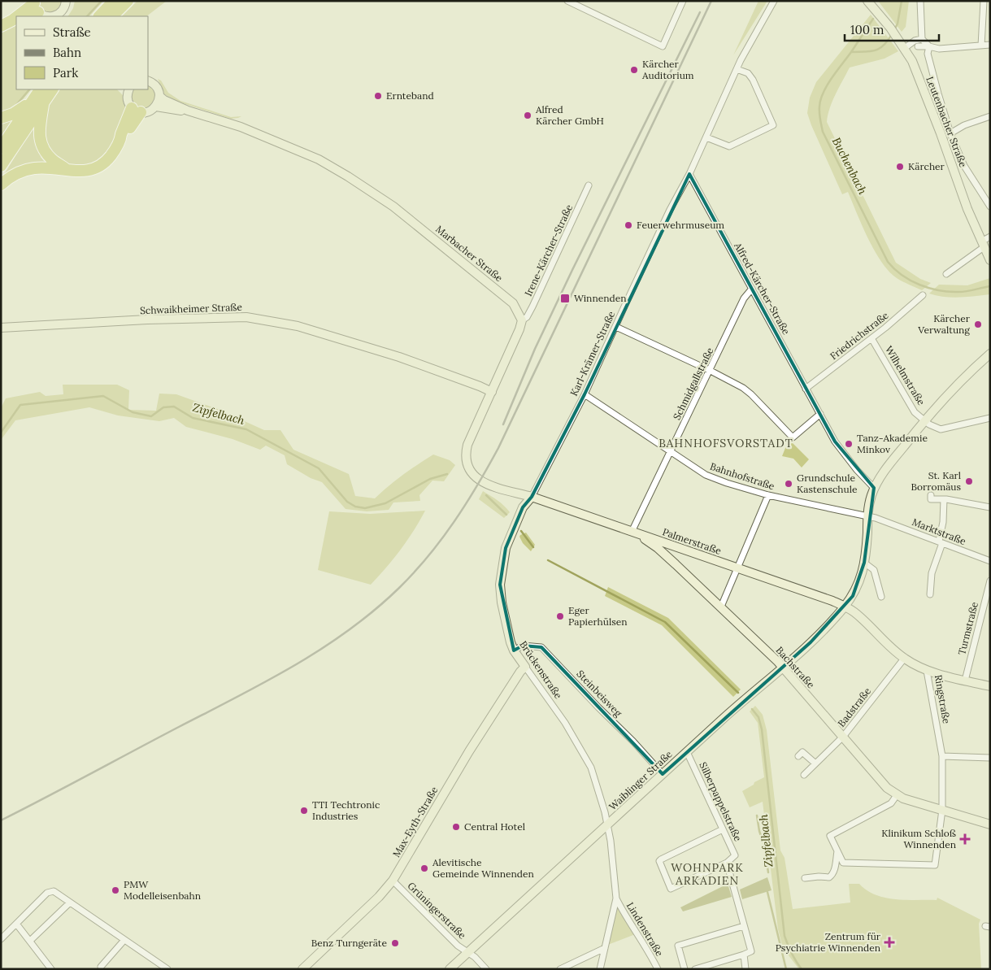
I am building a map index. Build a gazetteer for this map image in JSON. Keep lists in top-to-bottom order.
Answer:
{
  "streets": {
    "street": [
      "Leutenbacher Straße",
      "Irene-Kärcher-Straße",
      "Marbacher Straße",
      "Alfred-Kärcher-Straße",
      "Schwaikheimer Straße",
      "Friedrichstraße",
      "Karl-Krämer-Straße",
      "Wilhelmstraße",
      "Schmidgallstraße",
      "Bahnhofstraße",
      "Marktstraße",
      "Palmerstraße",
      "Turmstraße",
      "Bachstraße",
      "Brückenstraße",
      "Steinbeisweg",
      "Ringstraße",
      "Badstraße",
      "Waiblinger Straße",
      "Silberpappelstraße",
      "Max-Eyth-Straße",
      "Grüningerstraße",
      "Lindenstraße"
    ]
  },
  "crossings": [
    ["Irene-Kärcher-Straße", "Marbacher Straße"],
    ["Alfred-Kärcher-Straße", "Friedrichstraße"],
    ["Alfred-Kärcher-Straße", "Karl-Krämer-Straße"],
    ["Alfred-Kärcher-Straße", "Schmidgallstraße"],
    ["Friedrichstraße", "Wilhelmstraße"],
    ["Karl-Krämer-Straße", "Bahnhofstraße"],
    ["Karl-Krämer-Straße", "Palmerstraße"],
    ["Karl-Krämer-Straße", "Brückenstraße"],
    ["Schmidgallstraße", "Bahnhofstraße"],
    ["Schmidgallstraße", "Palmerstraße"],
    ["Schmidgallstraße", "Bachstraße"],
    ["Bahnhofstraße", "Marktstraße"],
    ["Palmerstraße", "Bachstraße"],
    ["Palmerstraße", "Brückenstraße"],
    ["Palmerstraße", "Ringstraße"],
    ["Palmerstraße", "Waiblinger Straße"],
    ["Bachstraße", "Ringstraße"],
    ["Bachstraße", "Badstraße"],
    ["Bachstraße", "Waiblinger Straße"],
    ["Brückenstraße", "Steinbeisweg"],
    ["Brückenstraße", "Waiblinger Straße"],
    ["Brückenstraße", "Max-Eyth-Straße"],
    ["Brückenstraße", "Lindenstraße"],
    ["Steinbeisweg", "Waiblinger Straße"],
    ["Ringstraße", "Badstraße"],
    ["Ringstraße", "Waiblinger Straße"],
    ["Waiblinger Straße", "Silberpappelstraße"],
    ["Waiblinger Straße", "Grüningerstraße"],
    ["Max-Eyth-Straße", "Grüningerstraße"]
  ],
  "districts": ["BAHNHOFSVORSTADT", "WOHNPARK ARKADIEN"],
  "water": ["Buchenbach", "Zipfelbach"],
  "places": {
    "other": [
      "Kärcher Auditorium",
      "Ernteband",
      "Alfred Kärcher GmbH",
      "Kärcher",
      "Feuerwehrmuseum",
      "Kärcher Verwaltung",
      "Tanz-Akademie Minkov",
      "St. Karl Borromäus",
      "Grundschule Kastenschule",
      "Eger Papierhülsen",
      "TTI Techtronic Industries",
      "Central Hotel",
      "Alevitische Gemeinde Winnenden",
      "PMW Modelleisenbahn",
      "Benz Turngeräte"
    ],
    "transit": ["Winnenden"],
    "health": ["Klinikum Schloß Winnenden", "Zentrum für Psychiatrie Winnenden"]
  },
  "legend": ["Straße", "Bahn", "Park"],
  "scale_bar": "100 m"
}
